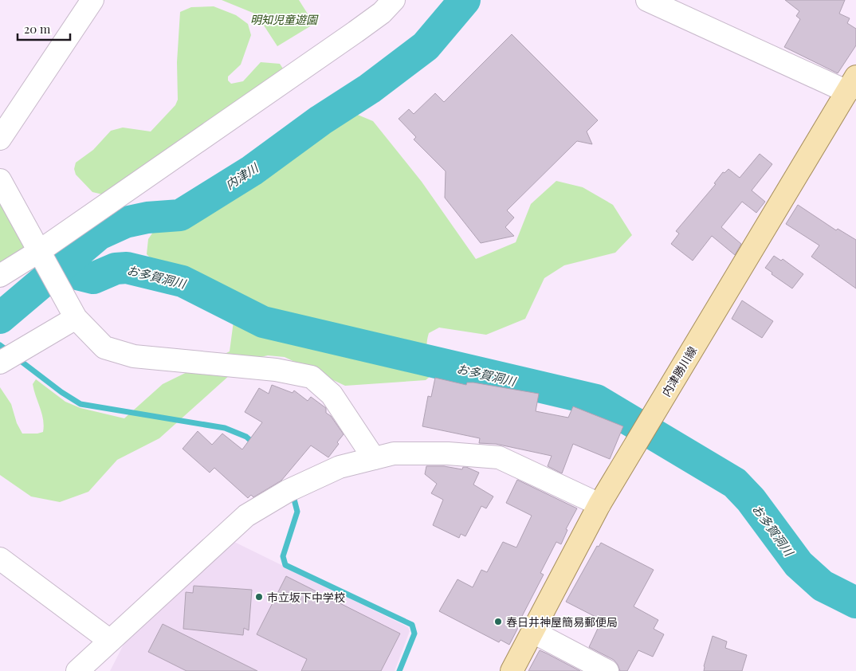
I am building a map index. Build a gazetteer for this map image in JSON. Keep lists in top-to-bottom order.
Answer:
{
  "streets": {
    "main road": ["内津勝川線"]
  },
  "water": ["内津川", "お多賀洞川"],
  "parks": ["明知児童遊園"],
  "places": ["市立坂下中学校", "春日井神屋簡易郵便局"],
  "scale_bar": "20 m"
}
